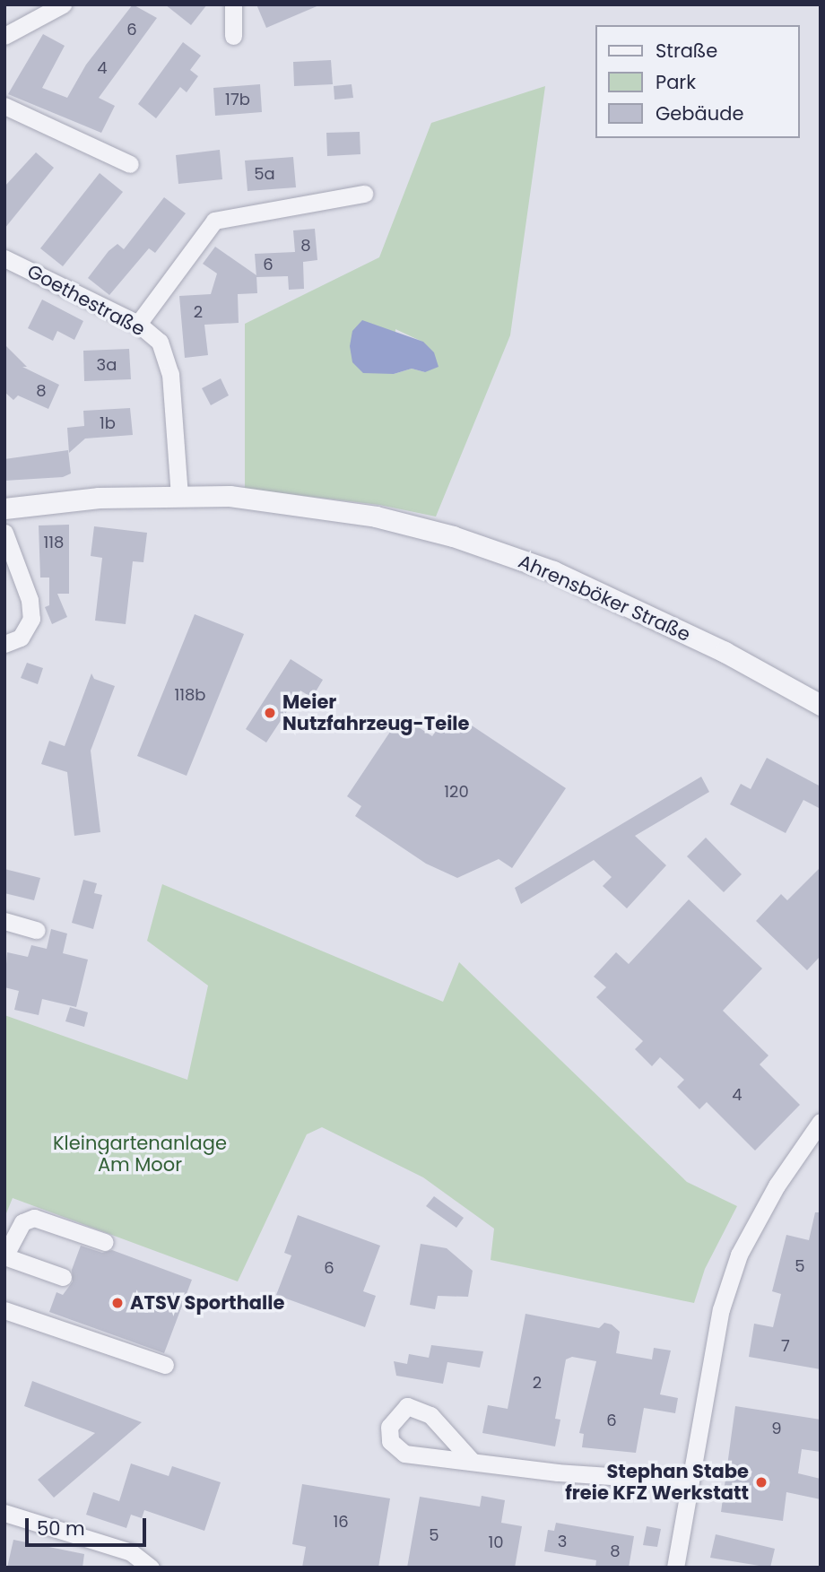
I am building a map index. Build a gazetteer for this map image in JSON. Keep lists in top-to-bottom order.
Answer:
{
  "streets": {
    "street": ["Goethestraße", "Ahrensböker Straße"]
  },
  "crossings": [
    ["Goethestraße", "Ahrensböker Straße"]
  ],
  "parks": ["Kleingartenanlage Am Moor"],
  "places": ["Meier Nutzfahrzeug-Teile", "ATSV Sporthalle", "Stephan Stabe freie KFZ Werkstatt"],
  "house_numbers": [
    "6",
    "4",
    "17b",
    "5a",
    "8",
    "6",
    "2",
    "3a",
    "8",
    "1b",
    "118",
    "118b",
    "120",
    "4",
    "5",
    "6",
    "7",
    "2",
    "6",
    "9",
    "16",
    "5",
    "3",
    "10",
    "8"
  ],
  "legend": ["Straße", "Park", "Gebäude"],
  "scale_bar": "50 m"
}
